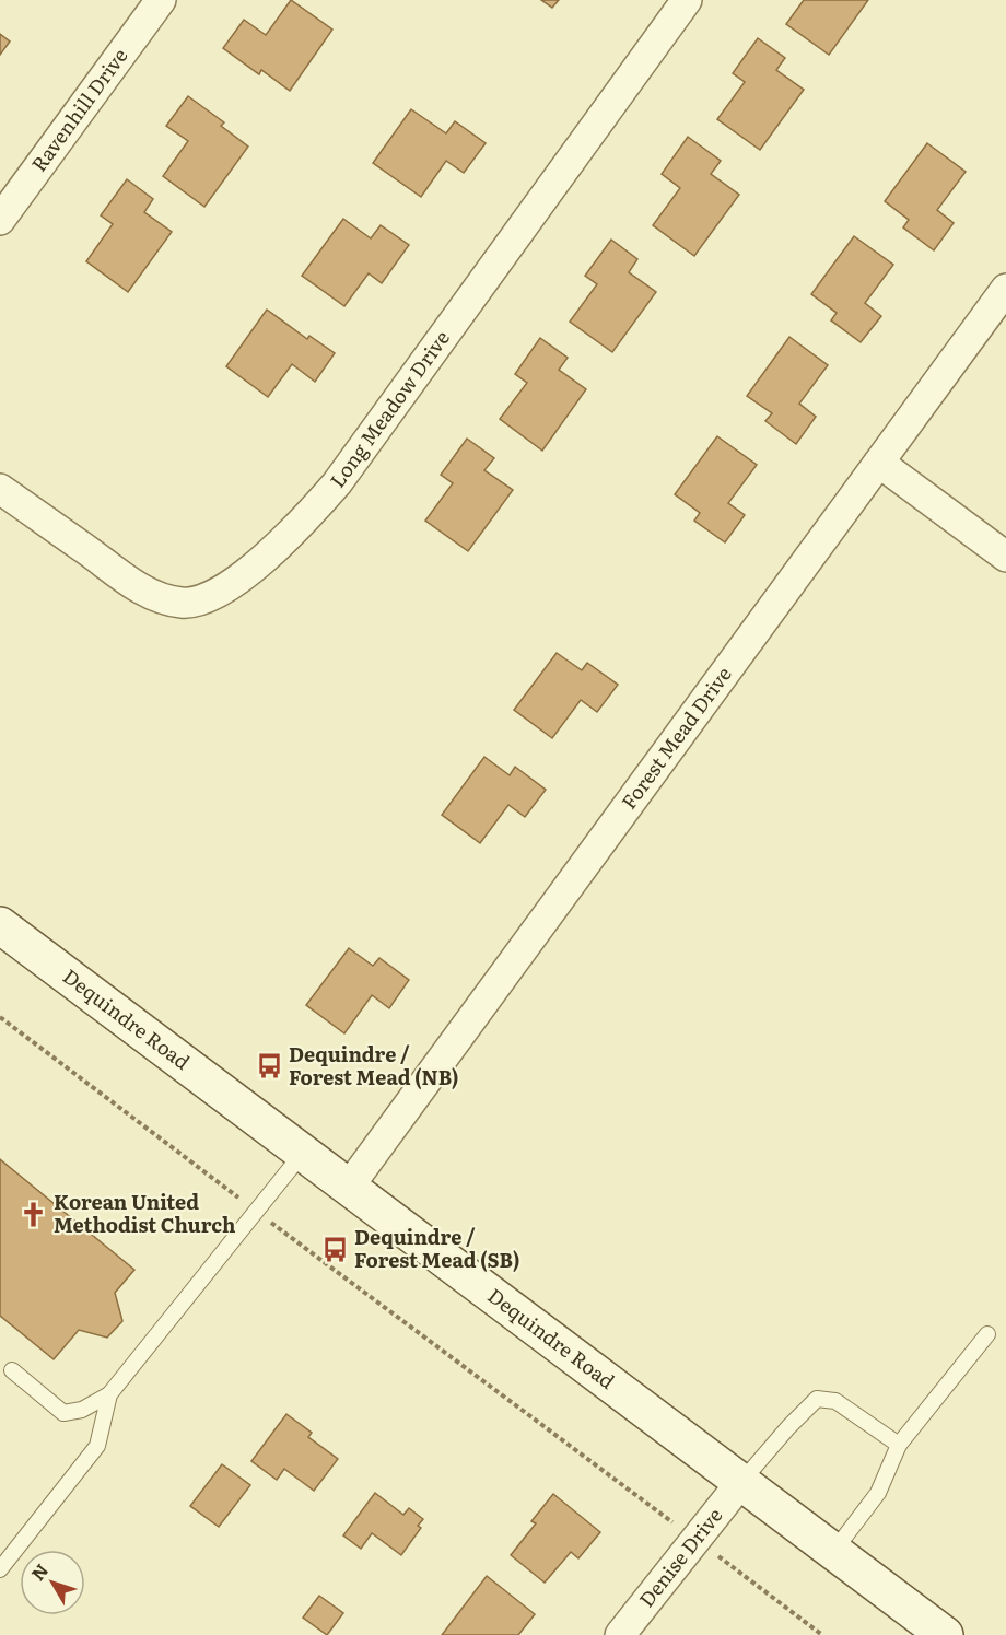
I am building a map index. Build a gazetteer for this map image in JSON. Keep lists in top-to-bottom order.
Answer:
{
  "streets": {
    "main road": ["Dequindre Road"],
    "street": [
      "Ravenhill Drive",
      "Long Meadow Drive",
      "Forest Mead Drive",
      "Denise Drive"
    ]
  },
  "crossings": [
    ["Forest Mead Drive", "Dequindre Road"],
    ["Dequindre Road", "Denise Drive"]
  ],
  "places": {
    "bus stop": ["Dequindre / Forest Mead (NB)", "Dequindre / Forest Mead (SB)"],
    "church": ["Korean United Methodist Church"]
  },
  "north": "top left"
}
